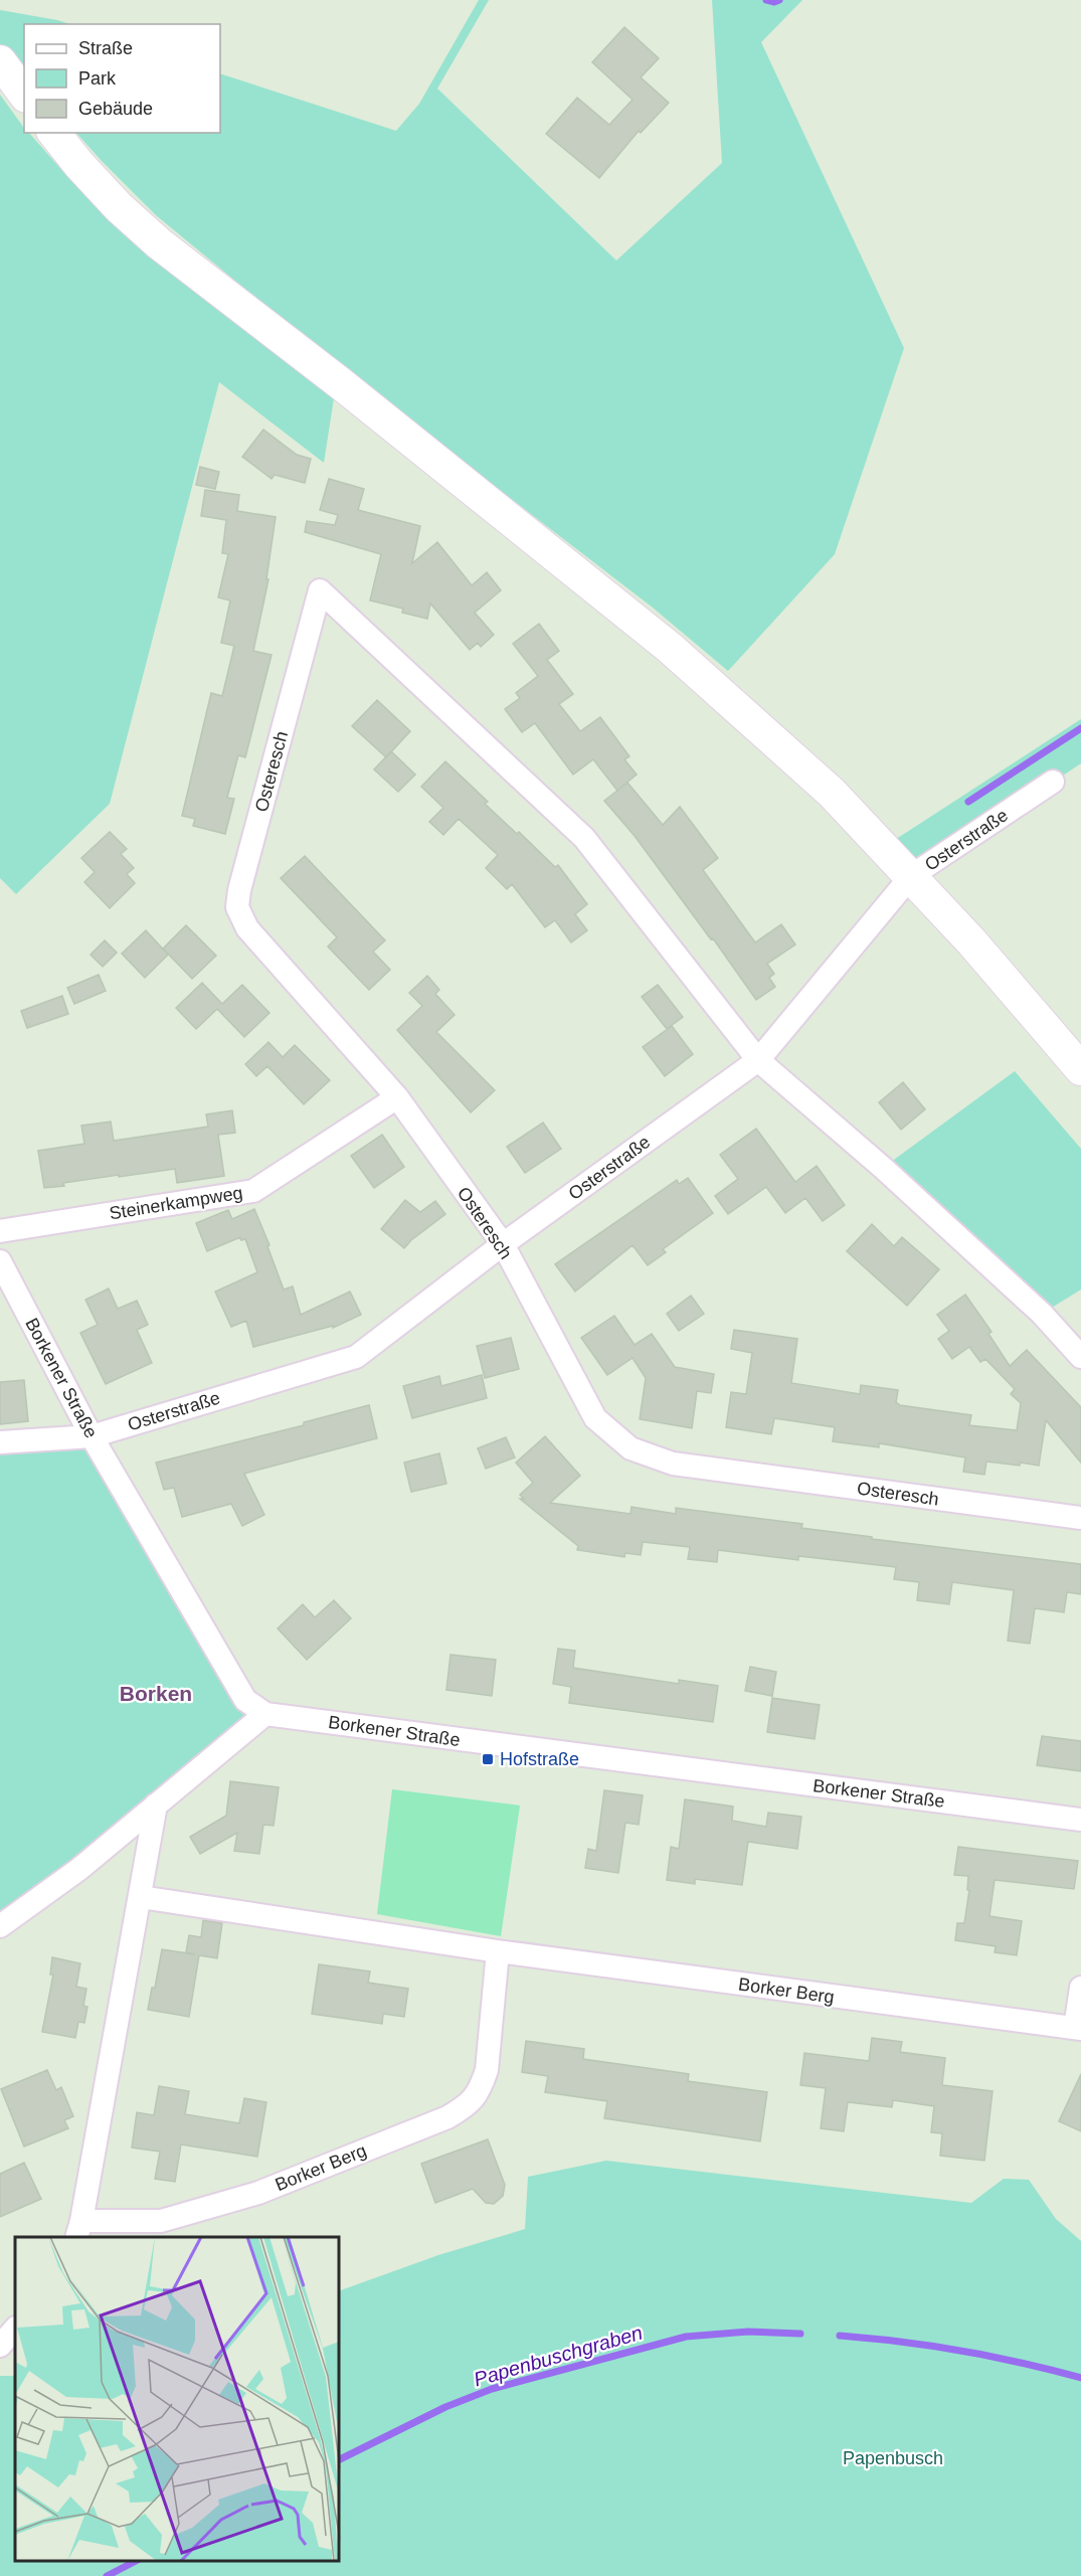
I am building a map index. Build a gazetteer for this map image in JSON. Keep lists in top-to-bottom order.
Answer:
{
  "streets": {
    "street": [
      "Osteresch",
      "Osterstraße",
      "Steinerkampweg",
      "Borkener Straße",
      "Borker Berg"
    ]
  },
  "crossings": [
    ["Osteresch", "Osterstraße"],
    ["Osteresch", "Steinerkampweg"],
    ["Osterstraße", "Borkener Straße"]
  ],
  "districts": ["Borken"],
  "water": ["Papenbuschgraben"],
  "parks": ["Papenbusch"],
  "places": {
    "transit": ["Hofstraße"]
  },
  "legend": ["Straße", "Park", "Gebäude"]
}
